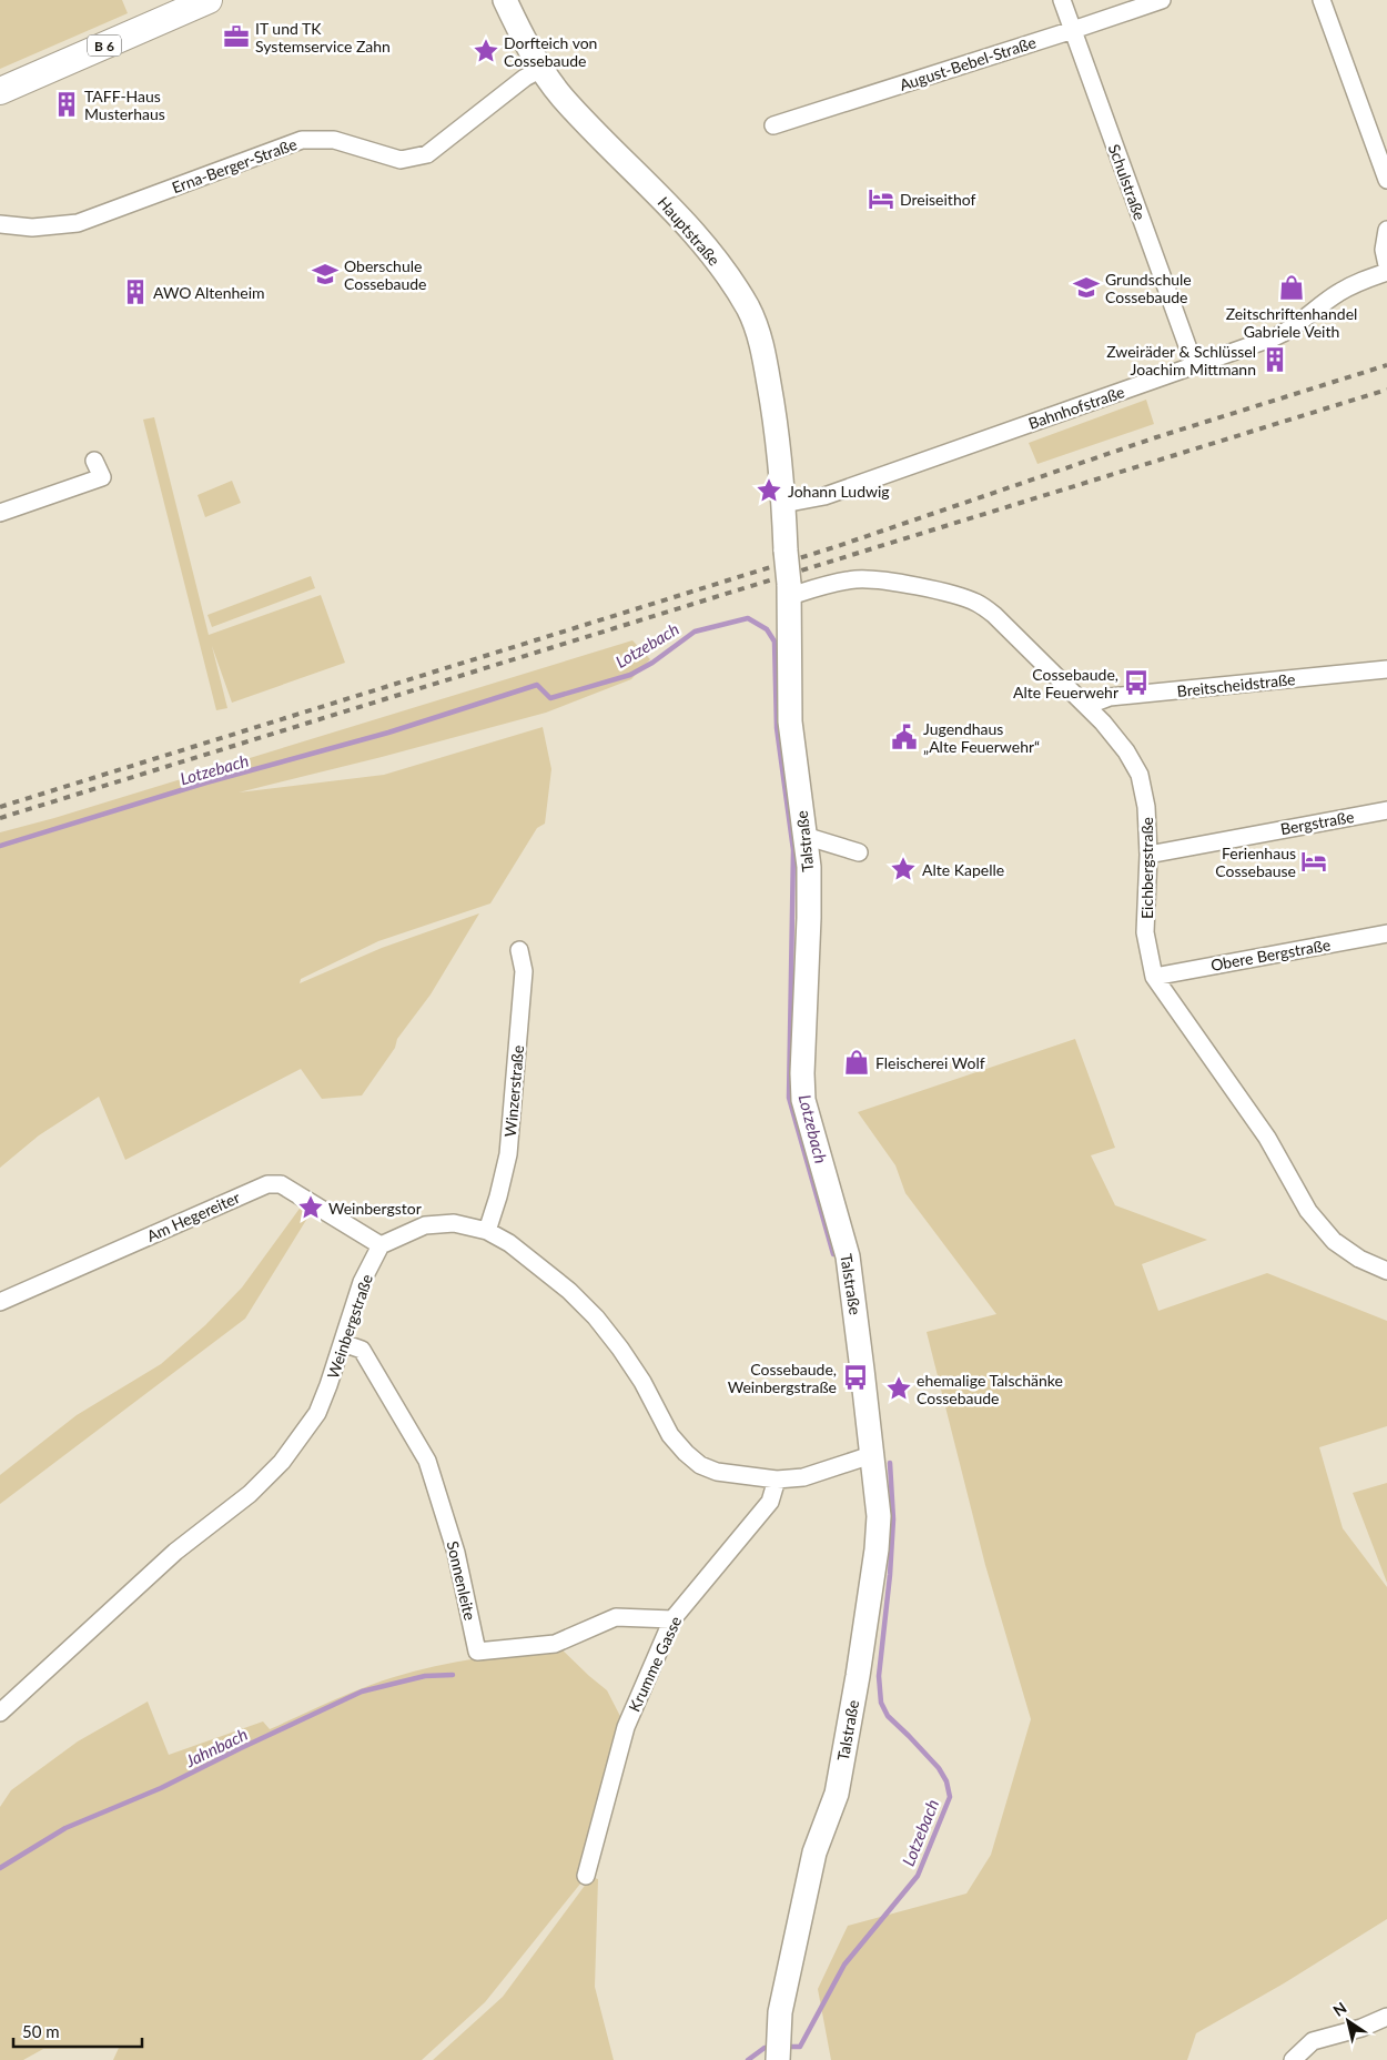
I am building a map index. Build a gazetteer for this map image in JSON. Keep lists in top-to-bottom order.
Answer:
{
  "streets": {
    "main road": ["B 6"],
    "street": [
      "August-Bebel-Straße",
      "Erna-Berger-Straße",
      "Schulstraße",
      "Hauptstraße",
      "Bahnhofstraße",
      "Breitscheidstraße",
      "Bergstraße",
      "Talstraße",
      "Eichbergstraße",
      "Obere Bergstraße",
      "Winzerstraße",
      "Am Hegereiter",
      "Weinbergstraße",
      "Sonnenleite",
      "Krumme Gasse"
    ]
  },
  "crossings": [
    ["August-Bebel-Straße", "Schulstraße"],
    ["Erna-Berger-Straße", "Hauptstraße"],
    ["Schulstraße", "Bahnhofstraße"],
    ["Hauptstraße", "Bahnhofstraße"],
    ["Hauptstraße", "Talstraße"],
    ["Bahnhofstraße", "Talstraße"],
    ["Breitscheidstraße", "Eichbergstraße"],
    ["Bergstraße", "Eichbergstraße"],
    ["Talstraße", "Eichbergstraße"],
    ["Eichbergstraße", "Obere Bergstraße"],
    ["Am Hegereiter", "Weinbergstraße"],
    ["Weinbergstraße", "Sonnenleite"],
    ["Sonnenleite", "Krumme Gasse"]
  ],
  "water": ["Lotzebach", "Jahnbach"],
  "places": {
    "office": ["IT und TK Systemservice Zahn"],
    "place": [
      "Dorfteich von Cossebaude",
      "Johann Ludwig",
      "Alte Kapelle",
      "Weinbergstor",
      "ehemalige Talschänke Cossebaude"
    ],
    "building": ["TAFF-Haus Musterhaus", "AWO Altenheim", "Zweiräder & Schlüssel Joachim Mittmann"],
    "hotel": ["Dreiseithof", "Ferienhaus Cossebause"],
    "school or university": ["Oberschule Cossebaude", "Grundschule Cossebaude"],
    "shop": ["Zeitschriftenhandel Gabriele Veith", "Fleischerei Wolf"],
    "bus stop": ["Cossebaude, Alte Feuerwehr", "Cossebaude, Weinbergstraße"],
    "public building": ["Jugendhaus „Alte Feuerwehr“"]
  },
  "scale_bar": "50 m",
  "north": "top left"
}
